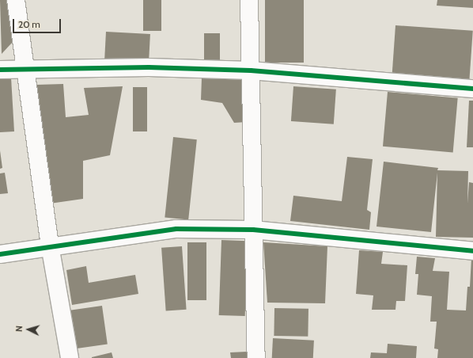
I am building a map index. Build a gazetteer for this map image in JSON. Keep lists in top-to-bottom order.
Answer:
{
  "scale_bar": "20 m",
  "north": "left"
}
